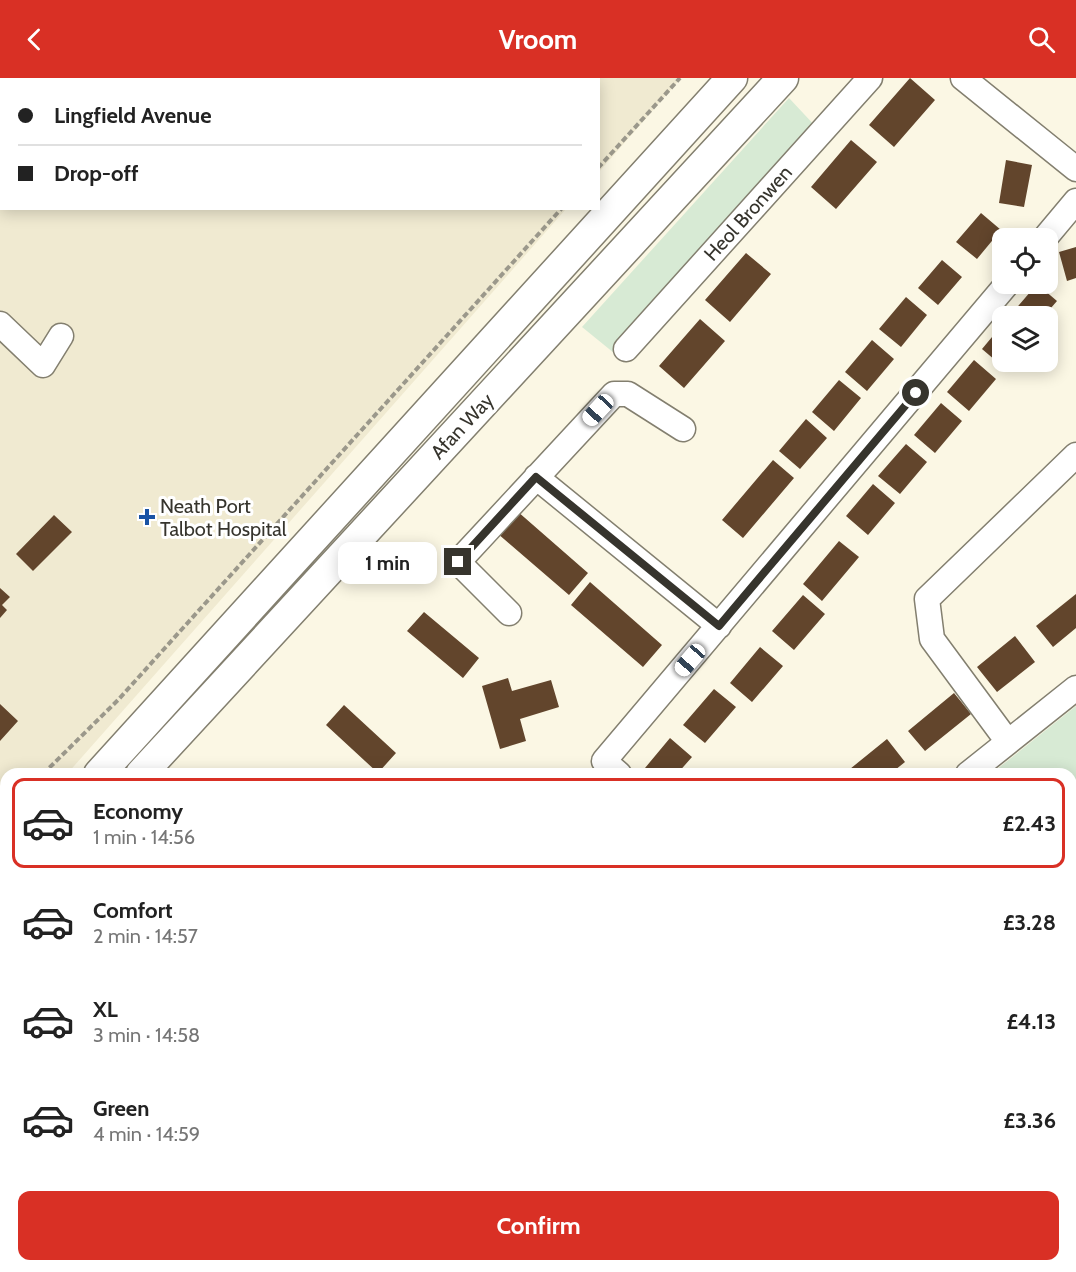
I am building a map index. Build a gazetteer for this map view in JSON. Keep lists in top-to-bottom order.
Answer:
{
  "streets": {
    "main road": ["Afan Way"],
    "street": ["Heol Bronwen"]
  },
  "places": {
    "health": ["Neath Port Talbot Hospital"]
  },
  "page": {
    "header": "Vroom",
    "banner": ["Lingfield Avenue", "Drop-off"],
    "bubble": "1 min",
    "list": [
      {
        "name": "Economy",
        "note": "1 min · 14:56",
        "value": "£2.43"
      },
      {
        "name": "Comfort",
        "note": "2 min · 14:57",
        "value": "£3.28"
      },
      {
        "name": "XL",
        "note": "3 min · 14:58",
        "value": "£4.13"
      },
      {
        "name": "Green",
        "note": "4 min · 14:59",
        "value": "£3.36"
      }
    ],
    "buttons": "Confirm"
  }
}
